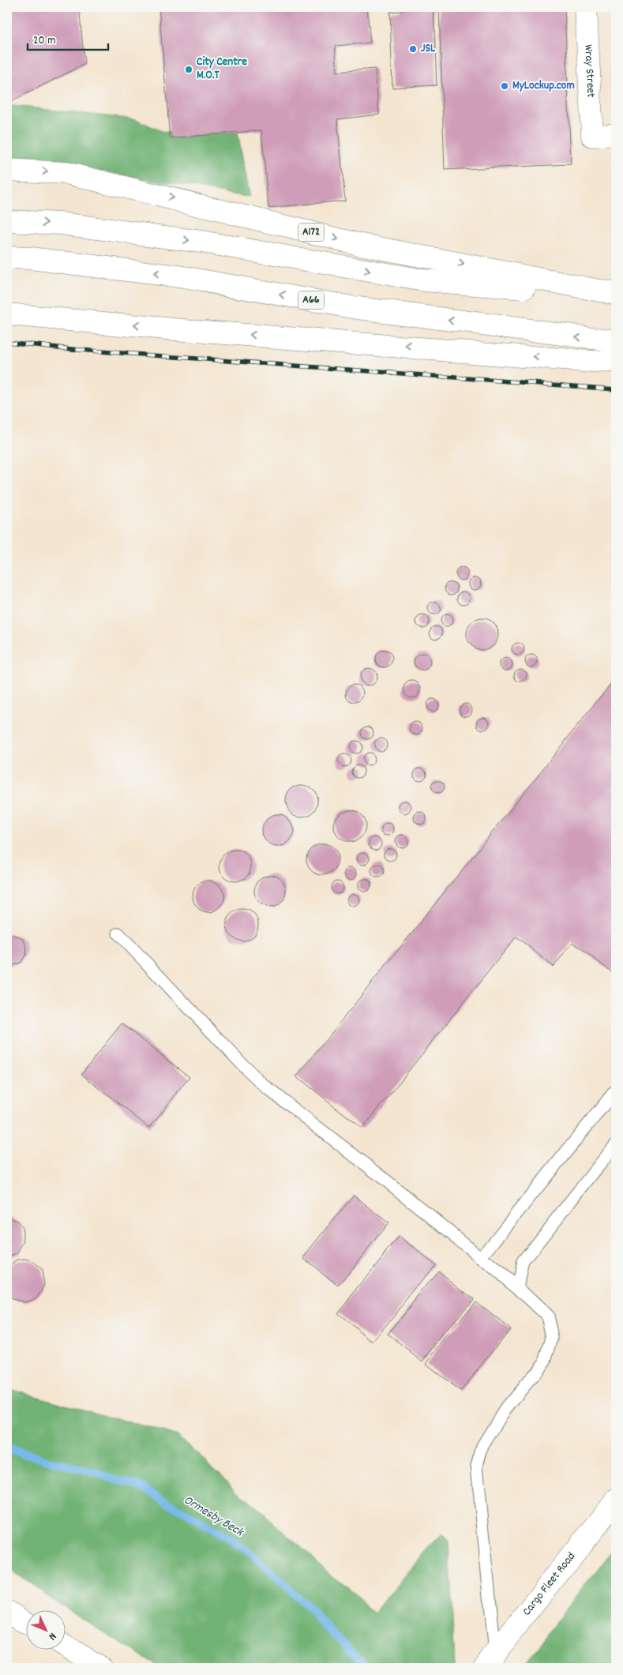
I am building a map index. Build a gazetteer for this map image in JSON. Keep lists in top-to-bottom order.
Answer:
{
  "streets": {
    "main road": [
      "Wray Street",
      "A172",
      "A66",
      "Cargo Fleet Road"
    ]
  },
  "water": ["Ormesby Beck"],
  "places": ["JSL", "City Centre M.O.T", "MyLockup.com"],
  "scale_bar": "20 m",
  "north": "bottom right"
}
